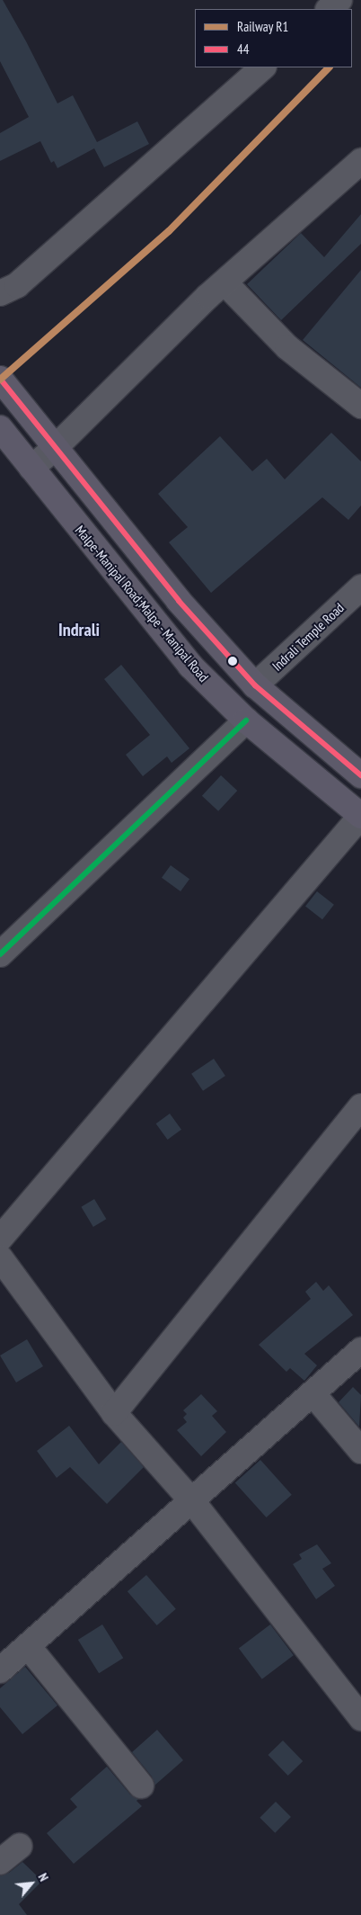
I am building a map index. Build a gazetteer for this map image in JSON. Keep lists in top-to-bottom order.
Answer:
{
  "streets": {
    "highway": ["Malpe-Manipal Road;Malpe - Manipal Road"],
    "street": ["Indrali Temple Road"]
  },
  "districts": ["Indrali"],
  "lines": ["rail line R1", "transit line 44"],
  "legend": ["Railway R1", "44"],
  "north": "top right"
}
